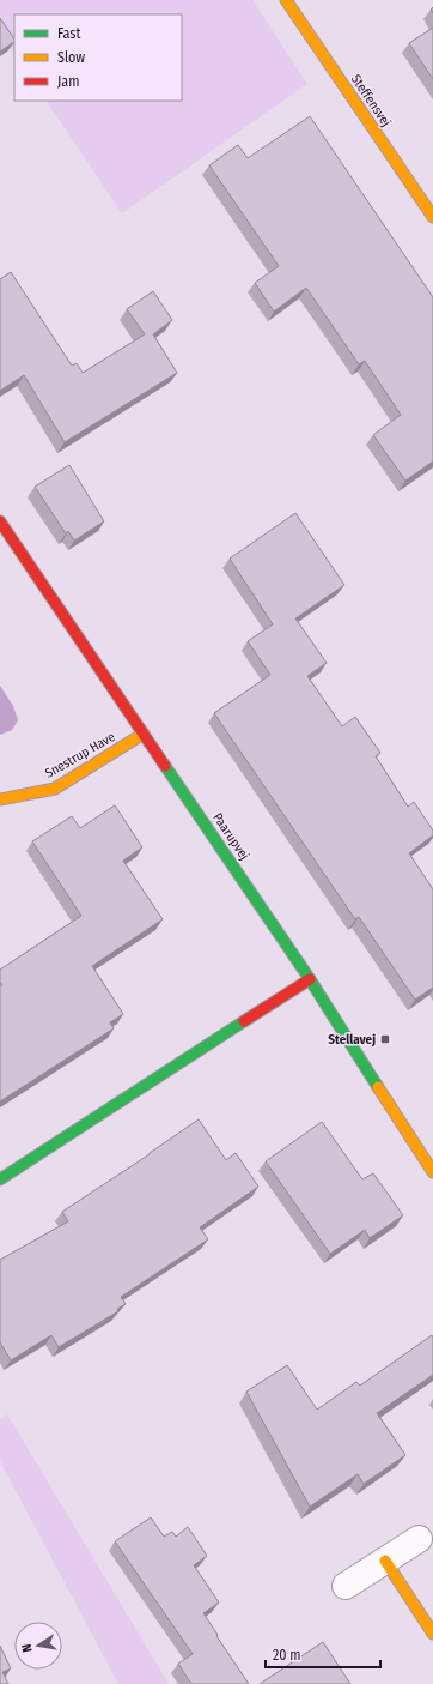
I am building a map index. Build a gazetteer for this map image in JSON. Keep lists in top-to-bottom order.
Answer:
{
  "streets": {
    "street": ["Steffensvej", "Snestrup Have", "Paarupvej"]
  },
  "crossings": [
    ["Snestrup Have", "Paarupvej"]
  ],
  "places": {
    "transit": ["Stellavej"]
  },
  "legend": ["Fast", "Slow", "Jam"],
  "scale_bar": "20 m",
  "north": "left"
}
